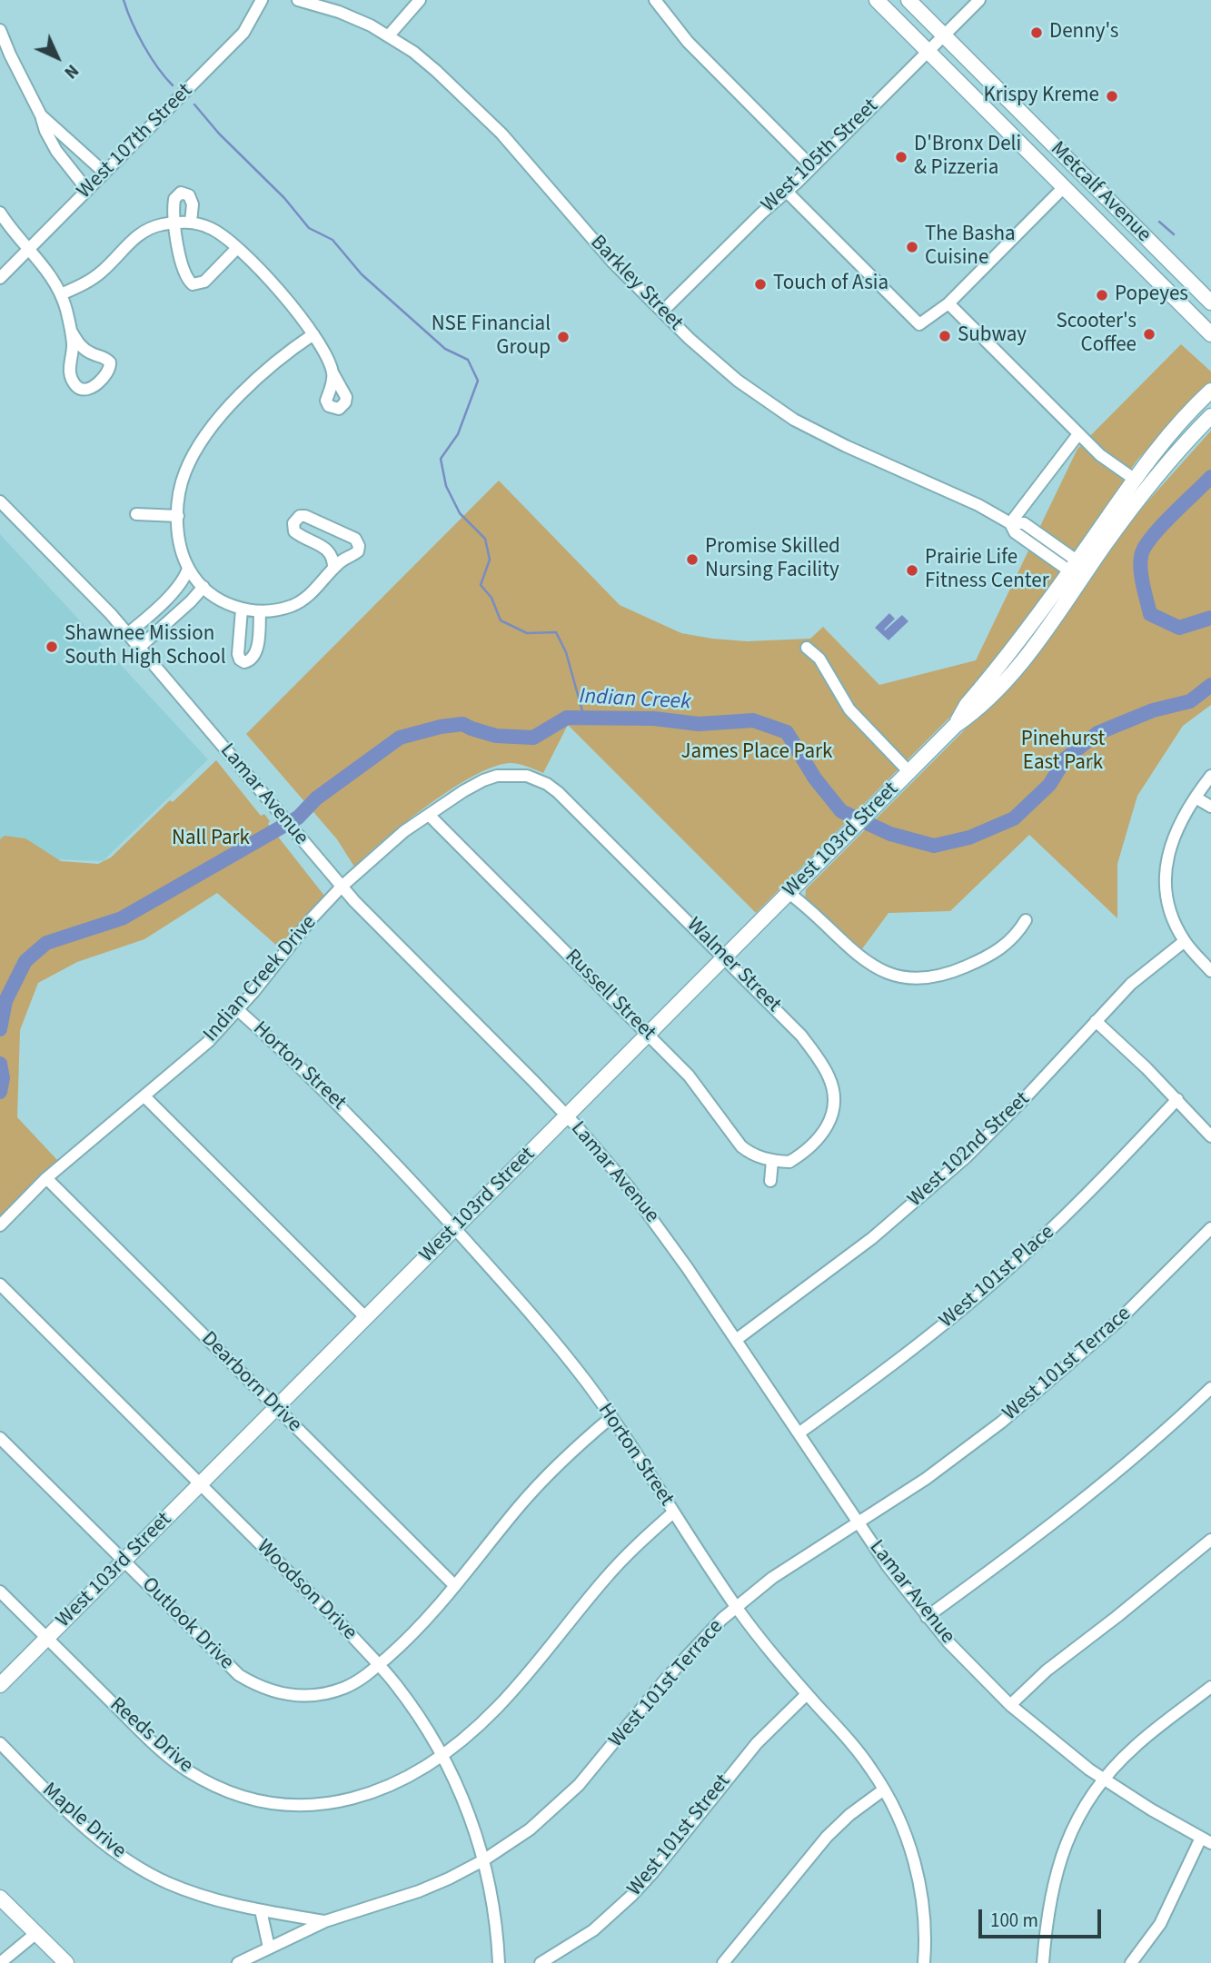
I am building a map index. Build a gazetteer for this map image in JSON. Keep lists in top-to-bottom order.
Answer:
{
  "streets": {
    "main road": ["Metcalf Avenue", "West 103rd Street"],
    "street": [
      "West 107th Street",
      "West 105th Street",
      "Barkley Street",
      "Lamar Avenue",
      "Walmer Street",
      "Indian Creek Drive",
      "Russell Street",
      "Horton Street",
      "West 102nd Street",
      "West 101st Place",
      "West 101st Terrace",
      "Dearborn Drive",
      "Woodson Drive",
      "Outlook Drive",
      "Reeds Drive",
      "Maple Drive",
      "West 101st Street"
    ]
  },
  "crossings": [
    ["West 105th Street", "Metcalf Avenue"],
    ["West 105th Street", "Barkley Street"],
    ["Barkley Street", "West 103rd Street"],
    ["Lamar Avenue", "West 103rd Street"],
    ["Lamar Avenue", "Indian Creek Drive"],
    ["Lamar Avenue", "West 102nd Street"],
    ["Lamar Avenue", "West 101st Place"],
    ["Lamar Avenue", "West 101st Terrace"],
    ["West 103rd Street", "Walmer Street"],
    ["West 103rd Street", "Russell Street"],
    ["West 103rd Street", "Horton Street"],
    ["West 103rd Street", "Dearborn Drive"],
    ["West 103rd Street", "Woodson Drive"],
    ["West 103rd Street", "Outlook Drive"],
    ["West 103rd Street", "Reeds Drive"],
    ["Walmer Street", "Indian Creek Drive"],
    ["Walmer Street", "Russell Street"],
    ["Indian Creek Drive", "Russell Street"],
    ["Indian Creek Drive", "Horton Street"],
    ["Indian Creek Drive", "Dearborn Drive"],
    ["Horton Street", "West 101st Terrace"],
    ["Horton Street", "West 101st Street"],
    ["West 101st Terrace", "Woodson Drive"],
    ["West 101st Terrace", "Maple Drive"],
    ["Woodson Drive", "Outlook Drive"],
    ["Woodson Drive", "Reeds Drive"]
  ],
  "water": ["Indian Creek"],
  "parks": ["Pinehurst East Park", "James Place Park", "Nall Park"],
  "places": [
    "Denny's",
    "Krispy Kreme",
    "D'Bronx Deli & Pizzeria",
    "The Basha Cuisine",
    "Touch of Asia",
    "Popeyes",
    "Scooter's Coffee",
    "Subway",
    "NSE Financial Group",
    "Promise Skilled Nursing Facility",
    "Prairie Life Fitness Center",
    "Shawnee Mission South High School"
  ],
  "scale_bar": "100 m",
  "north": "bottom right"
}
